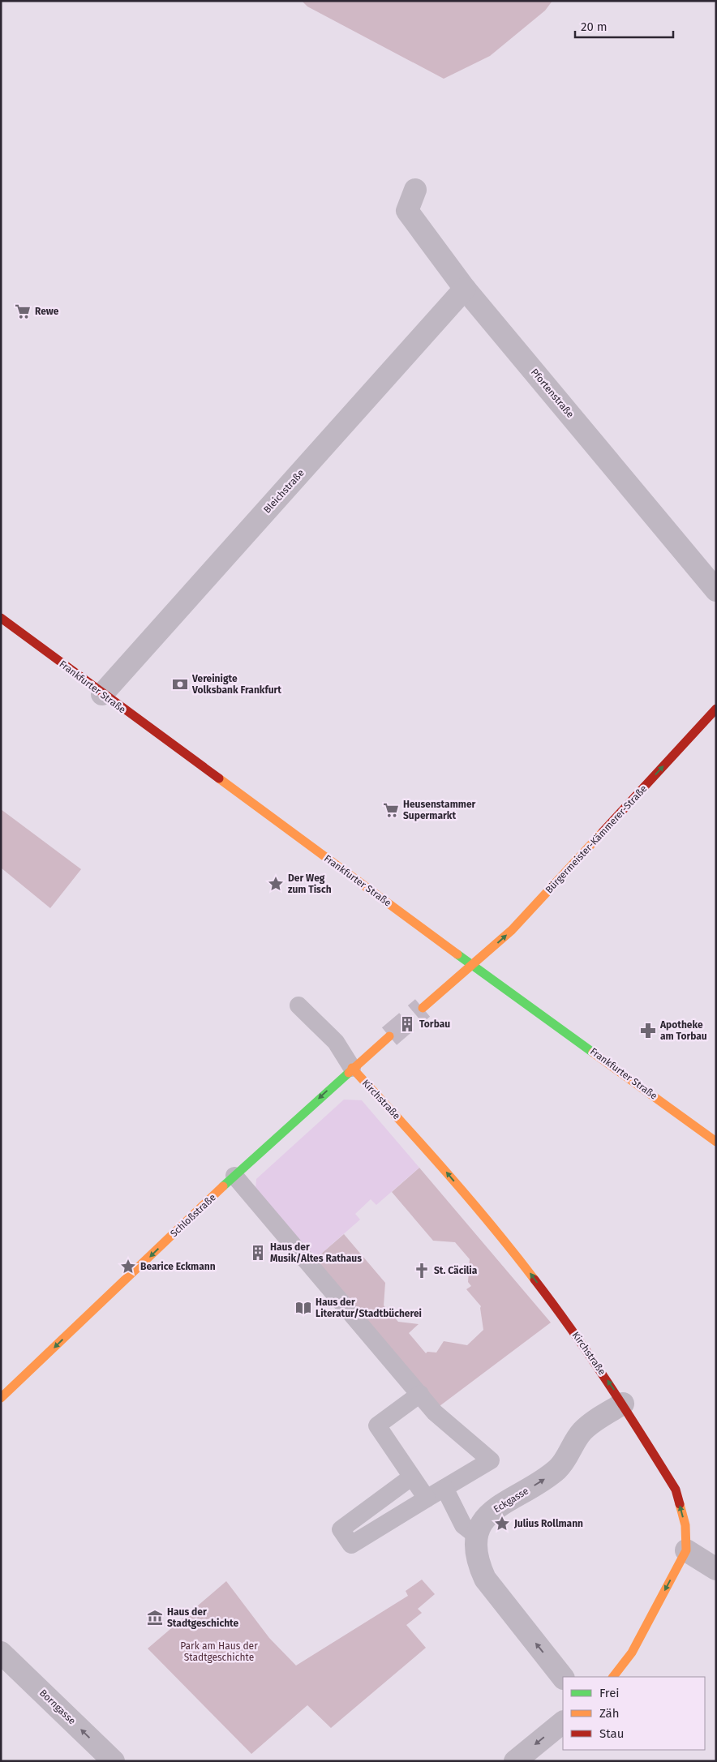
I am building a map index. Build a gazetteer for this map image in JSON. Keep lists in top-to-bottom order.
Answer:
{
  "streets": {
    "street": [
      "Pfortenstraße",
      "Bleichstraße",
      "Frankfurter Straße",
      "Bürgermeister-Kämmerer-Straße",
      "Kirchstraße",
      "Schloßstraße",
      "Eckgasse",
      "Borngasse"
    ]
  },
  "crossings": [
    ["Pfortenstraße", "Bleichstraße"],
    ["Bleichstraße", "Frankfurter Straße"],
    ["Frankfurter Straße", "Bürgermeister-Kämmerer-Straße"],
    ["Kirchstraße", "Schloßstraße"],
    ["Kirchstraße", "Eckgasse"]
  ],
  "one_way": ["Bürgermeister-Kämmerer-Straße", "Schloßstraße", "Borngasse"],
  "parks": ["Park am Haus der Stadtgeschichte"],
  "places": {
    "supermarket": ["Rewe", "Heusenstammer Supermarkt"],
    "bank": ["Vereinigte Volksbank Frankfurt"],
    "place": ["Der Weg zum Tisch", "Bearice Eckmann", "Julius Rollmann"],
    "building": ["Torbau", "Haus der Musik/Altes Rathaus"],
    "pharmacy": ["Apotheke am Torbau"],
    "church": ["St. Cäcilia"],
    "library": ["Haus der Literatur/Stadtbücherei"],
    "museum": ["Haus der Stadtgeschichte"]
  },
  "legend": ["Frei", "Zäh", "Stau"],
  "scale_bar": "20 m"
}
